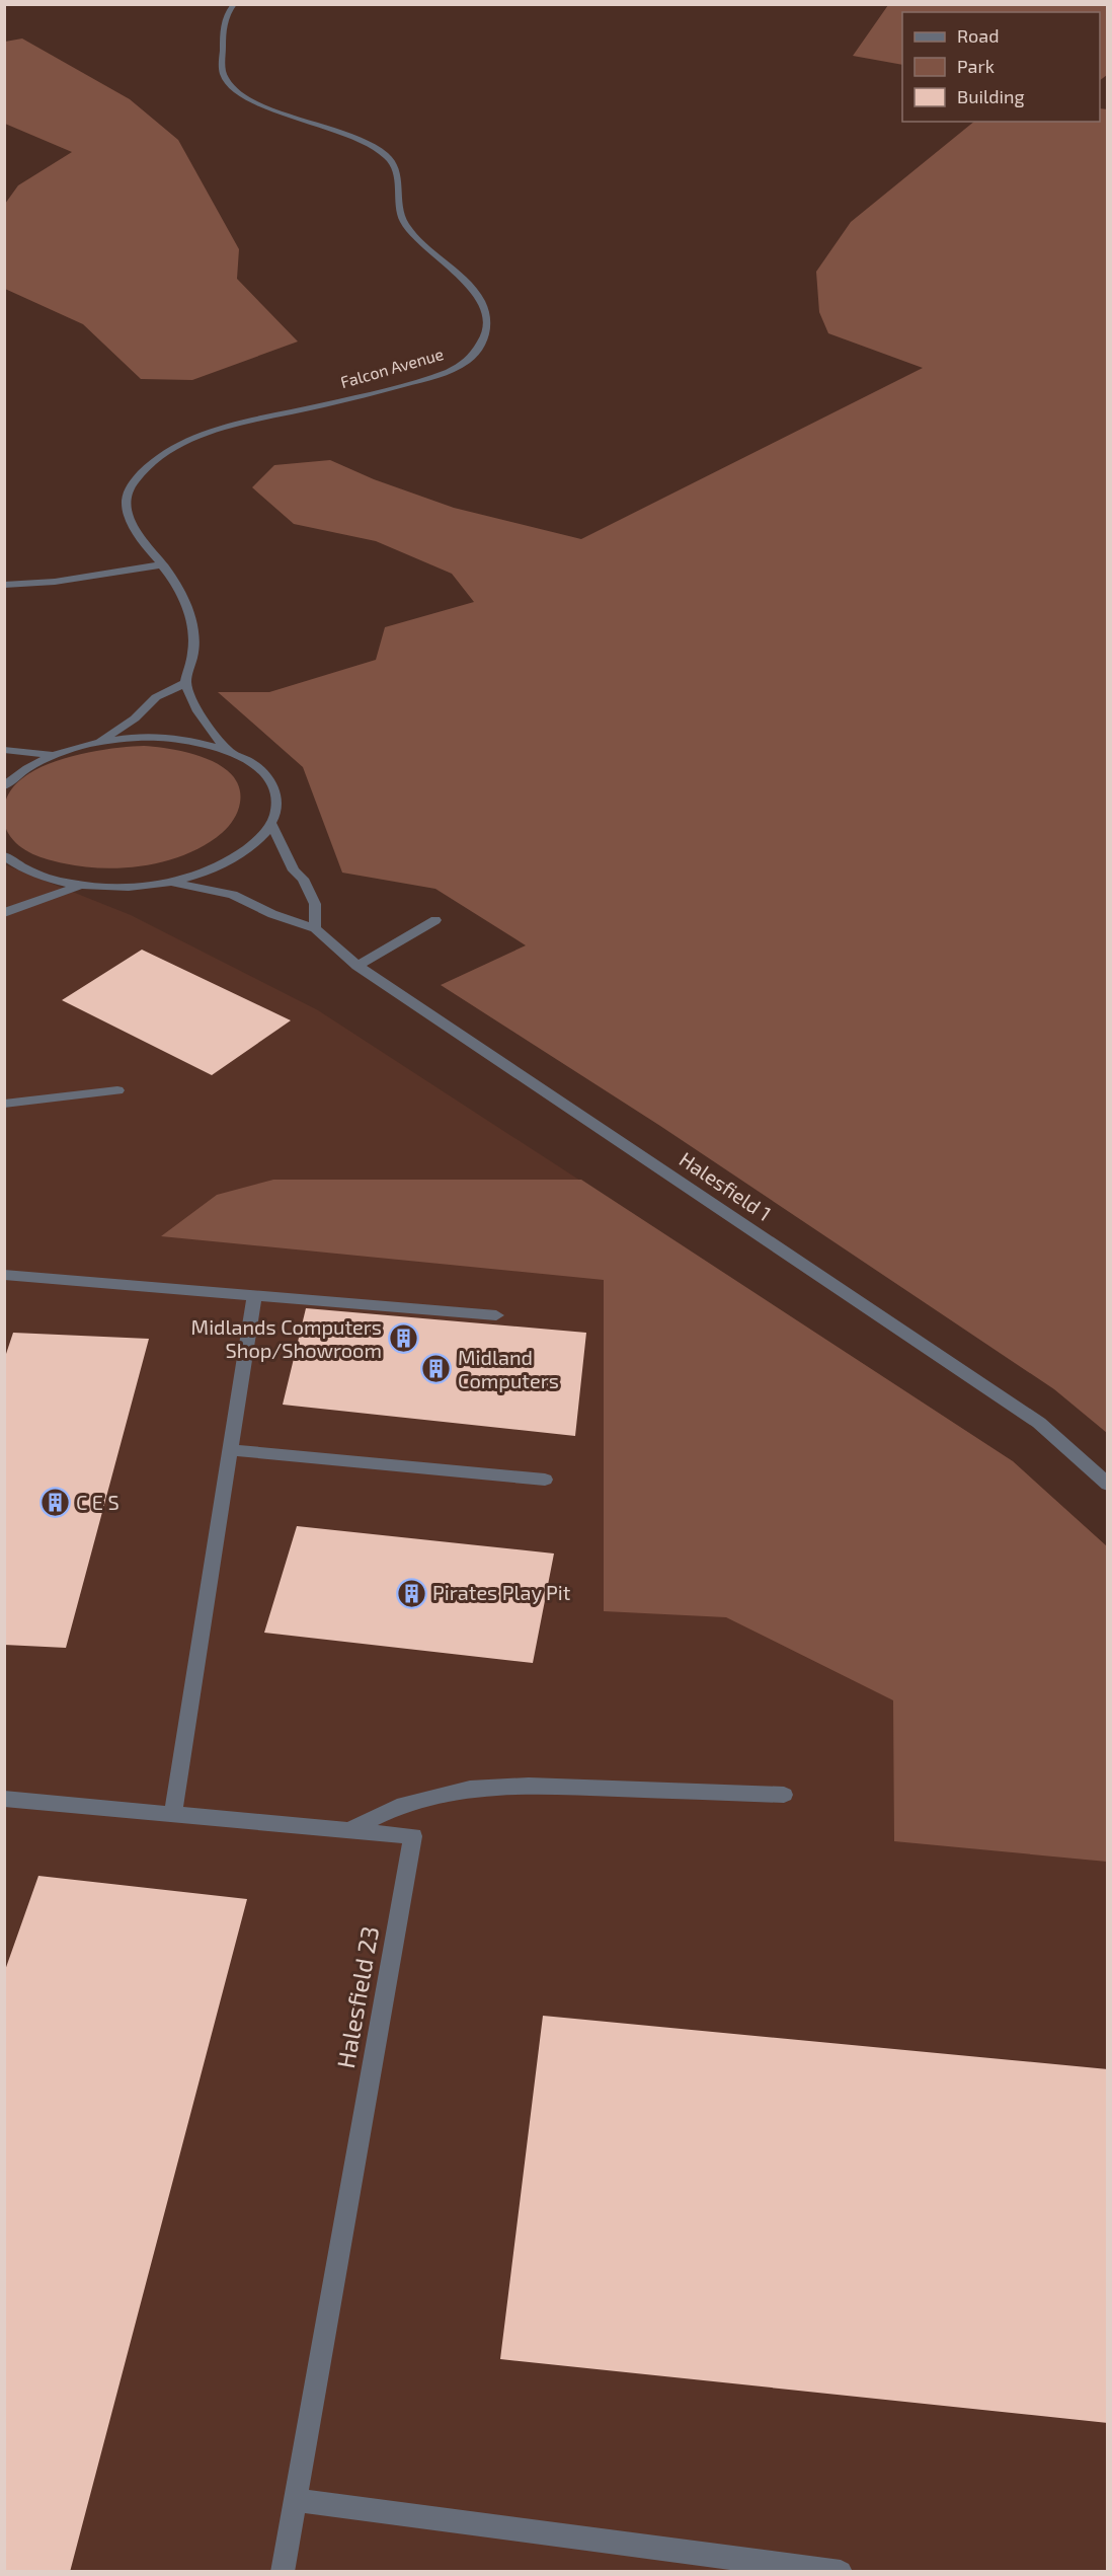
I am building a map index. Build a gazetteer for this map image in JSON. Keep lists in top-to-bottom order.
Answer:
{
  "streets": {
    "street": ["Falcon Avenue", "Halesfield 1", "Halesfield 23"]
  },
  "places": {
    "building": [
      "Midlands Computers Shop/Showroom",
      "Midland Computers",
      "C E S",
      "Pirates Play Pit"
    ]
  },
  "legend": ["Road", "Park", "Building"]
}
